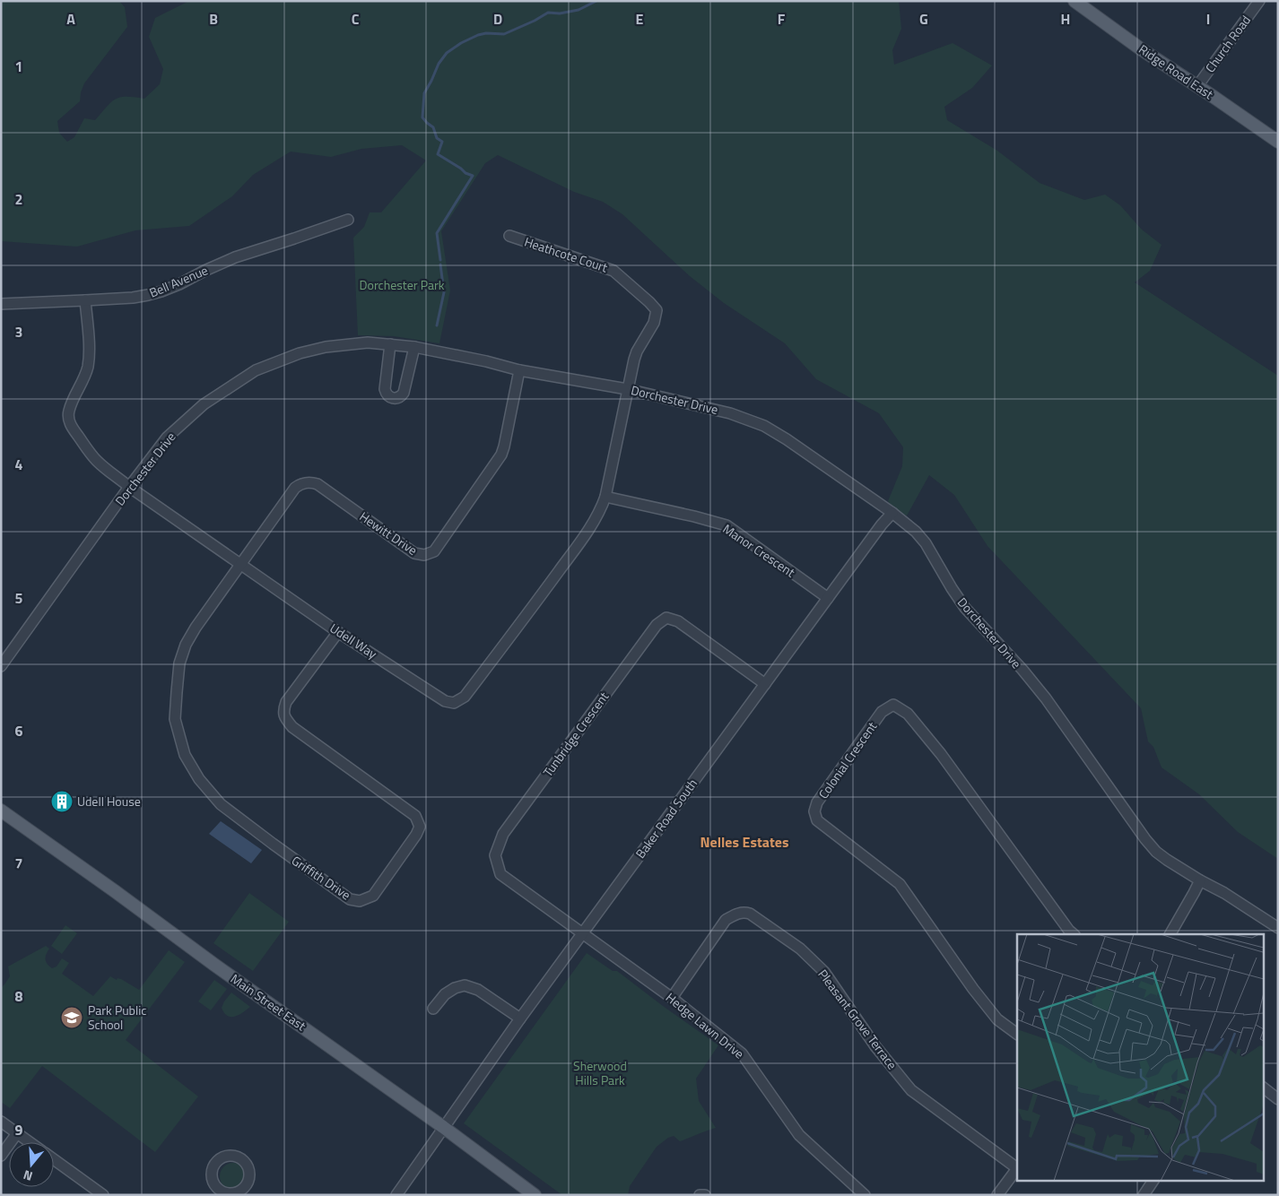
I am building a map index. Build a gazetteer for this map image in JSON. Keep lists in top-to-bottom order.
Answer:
{
  "streets": {
    "main road": ["Ridge Road East", "Main Street East"],
    "street": [
      "Church Road",
      "Heathcote Court",
      "Bell Avenue",
      "Dorchester Drive",
      "Hewitt Drive",
      "Manor Crescent",
      "Udell Way",
      "Tunbridge Crescent",
      "Colonial Crescent",
      "Baker Road South",
      "Griffith Drive",
      "Pleasant Grove Terrace",
      "Hedge Lawn Drive"
    ]
  },
  "crossings": [
    ["Church Road", "Ridge Road East"],
    ["Heathcote Court", "Dorchester Drive"],
    ["Heathcote Court", "Udell Way"],
    ["Bell Avenue", "Udell Way"],
    ["Dorchester Drive", "Hewitt Drive"],
    ["Dorchester Drive", "Udell Way"],
    ["Dorchester Drive", "Baker Road South"],
    ["Hewitt Drive", "Udell Way"],
    ["Hewitt Drive", "Griffith Drive"],
    ["Manor Crescent", "Udell Way"],
    ["Manor Crescent", "Baker Road South"],
    ["Udell Way", "Griffith Drive"],
    ["Tunbridge Crescent", "Baker Road South"],
    ["Tunbridge Crescent", "Hedge Lawn Drive"],
    ["Baker Road South", "Main Street East"],
    ["Baker Road South", "Hedge Lawn Drive"],
    ["Pleasant Grove Terrace", "Hedge Lawn Drive"]
  ],
  "districts": ["Nelles Estates"],
  "parks": ["Dorchester Park", "Sherwood Hills Park"],
  "places": {
    "building": ["Udell House"],
    "school or university": ["Park Public School"]
  },
  "north": "bottom",
  "grid": {
    "columns": [
      "A",
      "B",
      "C",
      "D",
      "E",
      "F",
      "G",
      "H",
      "I"
    ],
    "rows": [
      "1",
      "2",
      "3",
      "4",
      "5",
      "6",
      "7",
      "8",
      "9"
    ]
  }
}
